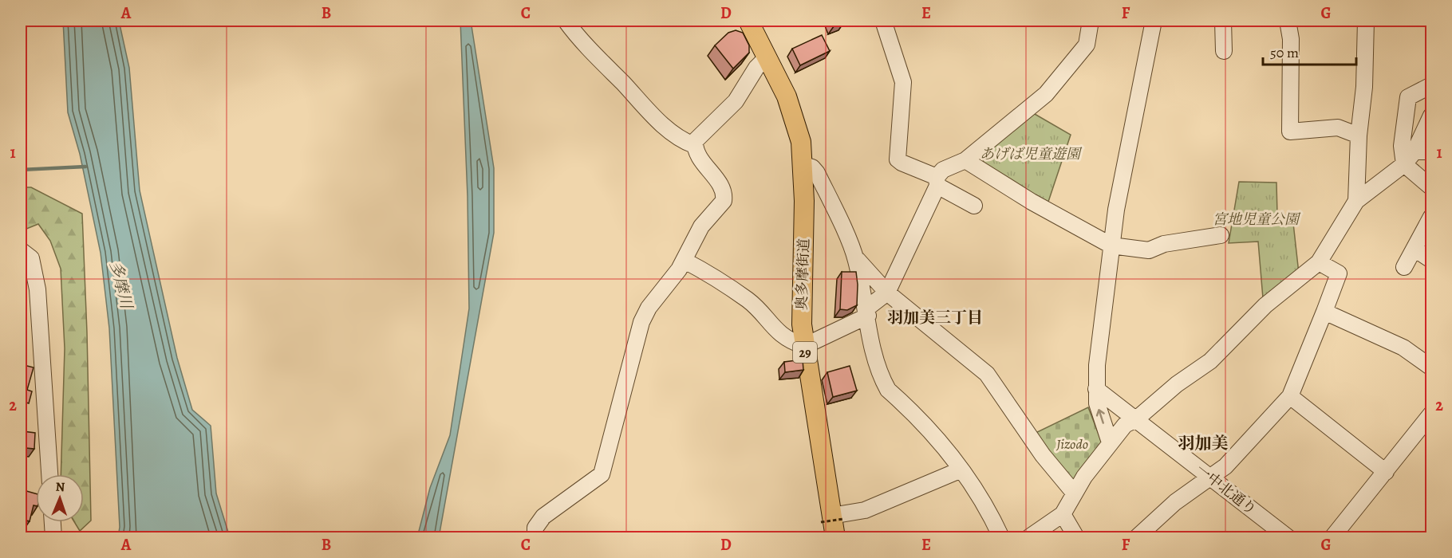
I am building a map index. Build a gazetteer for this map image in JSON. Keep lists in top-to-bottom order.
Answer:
{
  "streets": {
    "main road": ["奥多摩街道", "29"],
    "street": ["一中北通り"]
  },
  "districts": ["羽加美三丁目", "羽加美"],
  "water": ["多摩川"],
  "parks": ["あげば児童遊園", "宮地児童公園", "Jizodo"],
  "scale_bar": "50 m",
  "north": "top",
  "grid": {
    "columns": [
      "A",
      "B",
      "C",
      "D",
      "E",
      "F",
      "G"
    ],
    "rows": ["1", "2"]
  }
}
